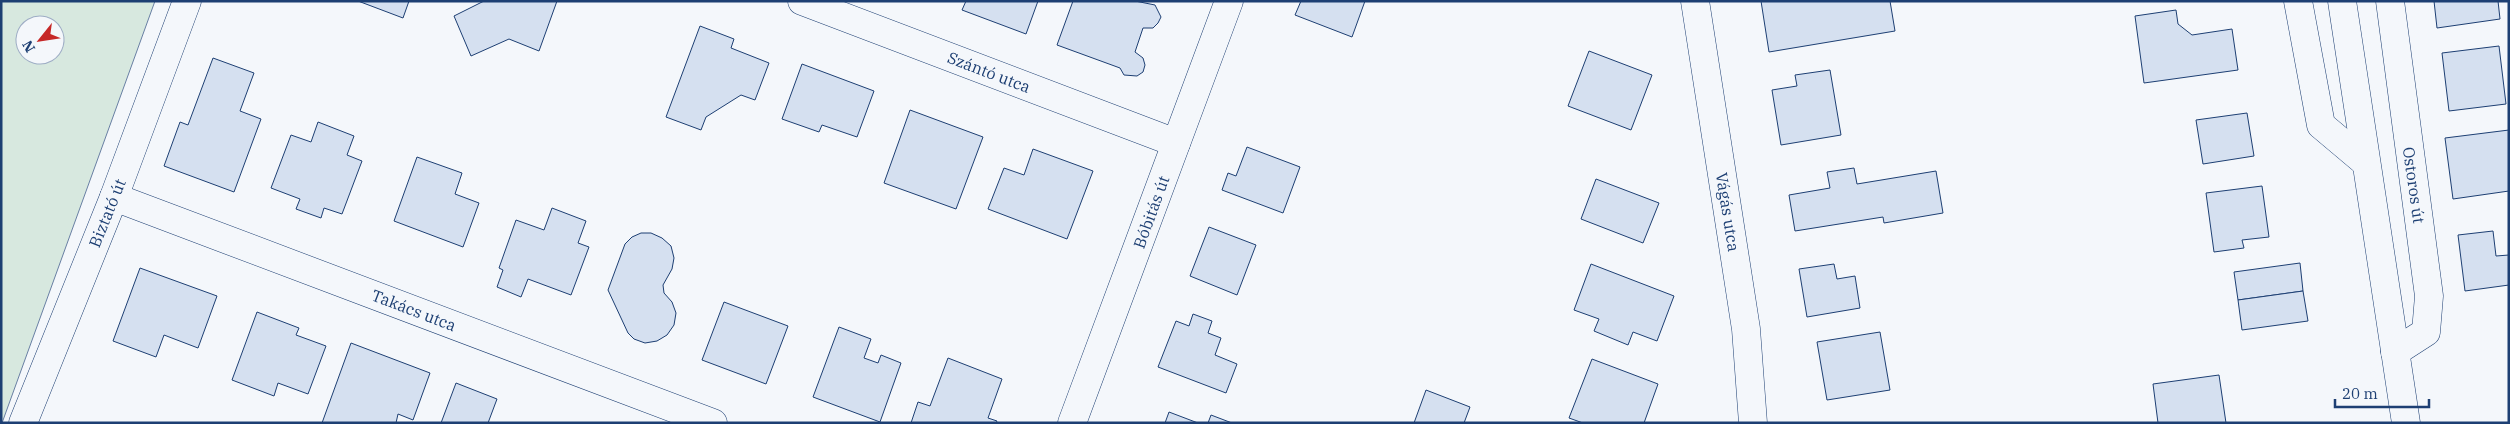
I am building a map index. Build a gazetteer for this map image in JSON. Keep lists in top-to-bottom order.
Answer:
{
  "streets": {
    "street": [
      "Szántó utca",
      "Ostoros út",
      "Bóbitás út",
      "Vágás utca",
      "Biztató út",
      "Takács utca"
    ]
  },
  "crossings": [
    ["Szántó utca", "Bóbitás út"],
    ["Biztató út", "Takács utca"]
  ],
  "scale_bar": "20 m",
  "north": "bottom left"
}
